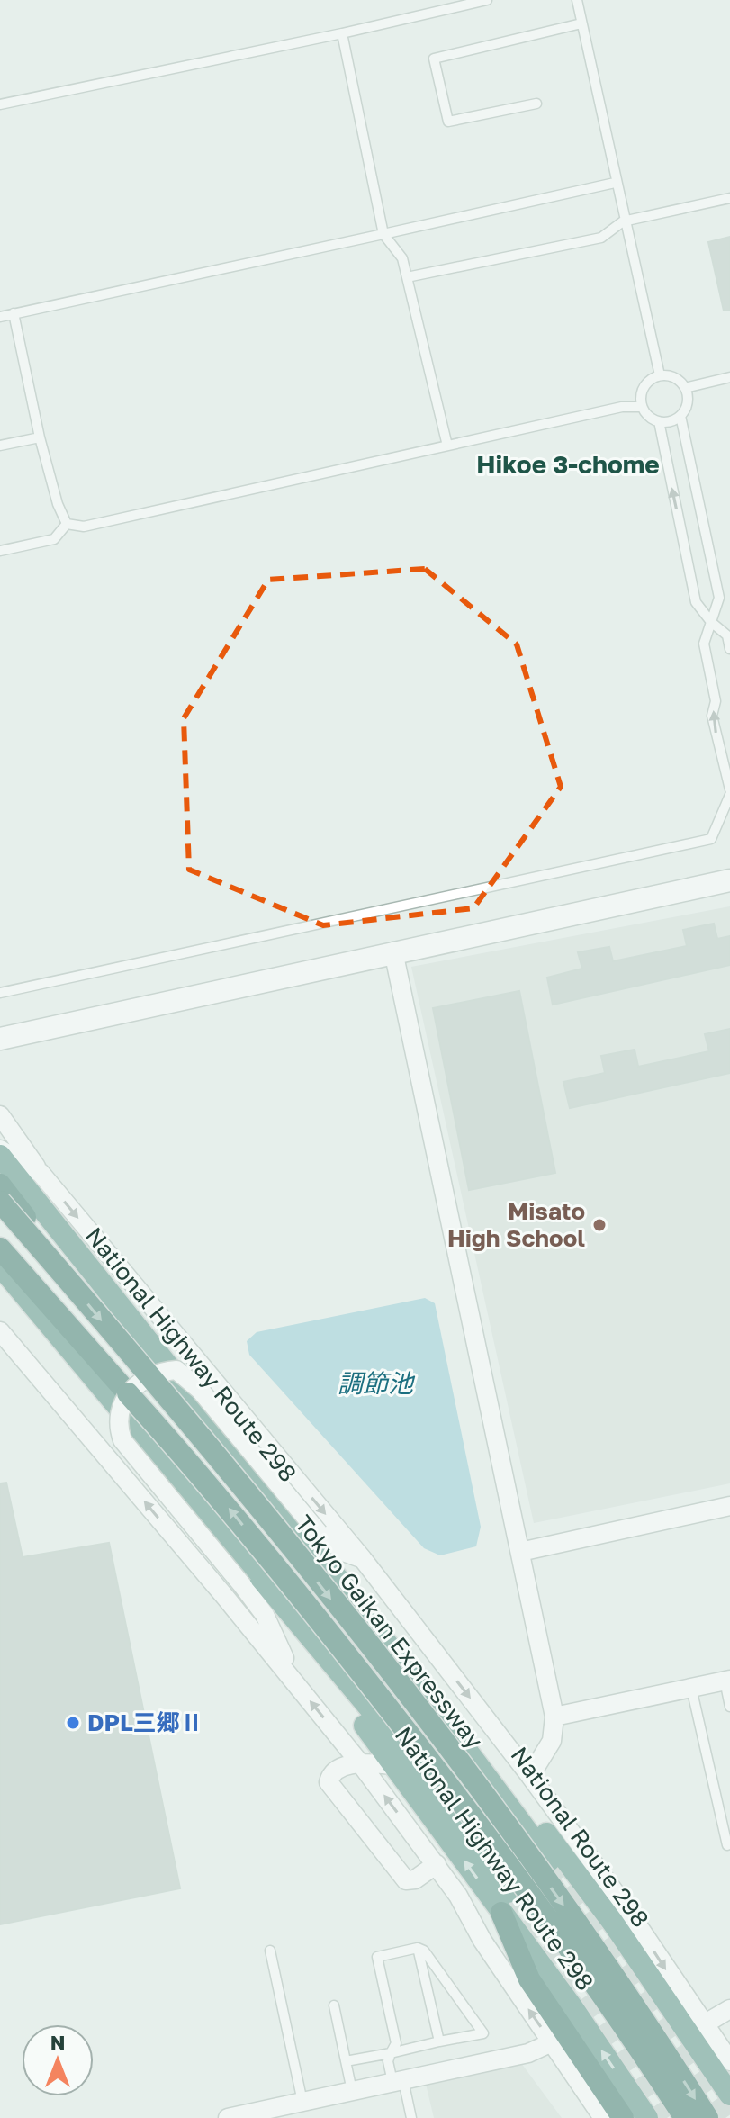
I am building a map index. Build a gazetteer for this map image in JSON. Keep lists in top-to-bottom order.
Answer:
{
  "streets": {
    "highway": ["National Highway Route 298", "Tokyo Gaikan Expressway", "National Route 298"]
  },
  "crossings": [
    ["National Highway Route 298", "National Route 298"]
  ],
  "districts": ["Hikoe 3-chome"],
  "water": ["調節池"],
  "places": ["Misato High School", "DPL三郷Ⅱ"],
  "north": "top"
}
